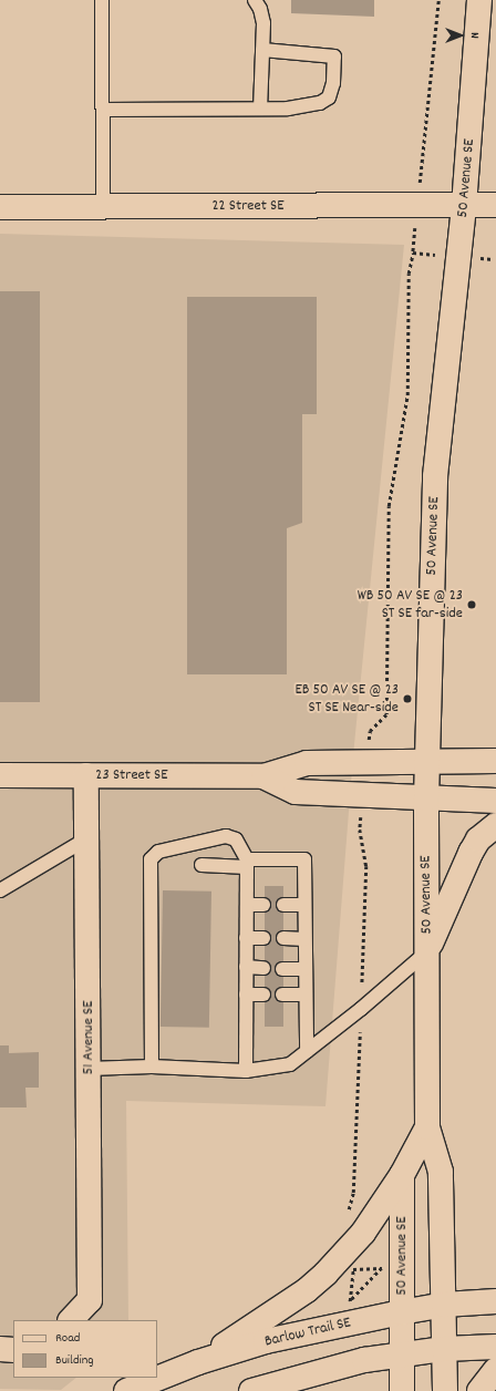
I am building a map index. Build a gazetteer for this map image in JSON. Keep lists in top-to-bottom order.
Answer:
{
  "streets": {
    "street": [
      "50 Avenue SE",
      "22 Street SE",
      "23 Street SE",
      "51 Avenue SE",
      "Barlow Trail SE"
    ]
  },
  "crossings": [
    ["50 Avenue SE", "22 Street SE"],
    ["50 Avenue SE", "23 Street SE"],
    ["50 Avenue SE", "Barlow Trail SE"],
    ["23 Street SE", "51 Avenue SE"]
  ],
  "places": ["WB 50 AV SE @ 23 ST SE far-side", "EB 50 AV SE @ 23 ST SE Near-side"],
  "legend": ["Road", "Building"],
  "north": "right"
}
